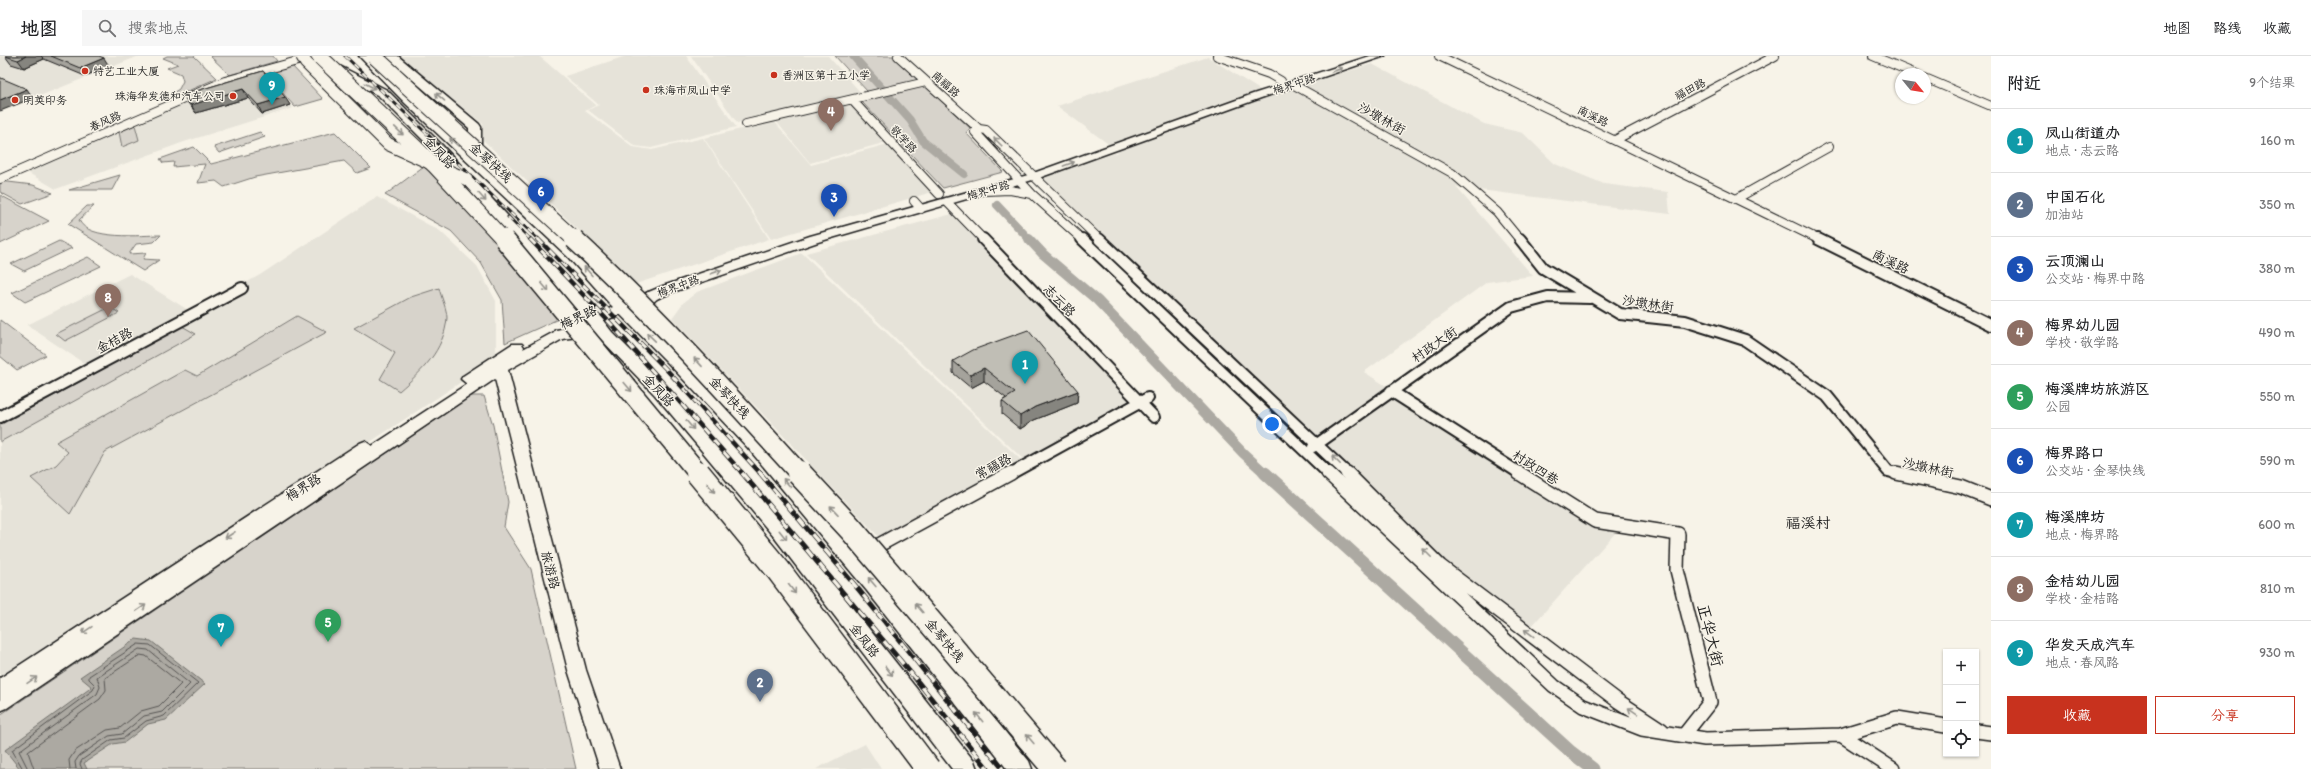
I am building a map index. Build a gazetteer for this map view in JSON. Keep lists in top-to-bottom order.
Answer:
{
  "streets": {
    "highway": ["金琴快线"],
    "main road": [
      "梅界中路",
      "金凤路",
      "梅界路",
      "旅游路"
    ],
    "street": [
      "南福路",
      "福田路",
      "南溪路",
      "沙墩林街",
      "春风路",
      "敬学路",
      "志云路",
      "金桔路",
      "村政大街",
      "常福路",
      "村政四巷",
      "正华大街"
    ]
  },
  "crossings": [
    ["南福路", "梅界中路"],
    ["南福路", "村政大街"],
    ["梅界中路", "沙墩林街"],
    ["梅界中路", "敬学路"],
    ["梅界中路", "金凤路"],
    ["梅界中路", "志云路"],
    ["梅界中路", "梅界路"],
    ["福田路", "南溪路"],
    ["沙墩林街", "村政大街"],
    ["春风路", "金凤路"],
    ["敬学路", "志云路"],
    ["金凤路", "梅界路"],
    ["金凤路", "常福路"],
    ["志云路", "常福路"],
    ["村政大街", "村政四巷"],
    ["村政四巷", "正华大街"]
  ],
  "districts": ["福溪村"],
  "places": [
    "特艺工业大厦",
    "香洲区第十五小学",
    "珠海市凤山中学",
    "珠海华发德和汽车公司",
    "明英印务"
  ],
  "north": "bottom right",
  "page": {
    "header": "地图",
    "search": "搜索地点",
    "nav": ["地图", "路线", "收藏"],
    "heading": ["附近", "9个结果"],
    "pins": [
      "9",
      "4",
      "6",
      "3",
      "8",
      "1",
      "5",
      "7",
      "2"
    ],
    "list": [
      {
        "mark": "1",
        "name": "凤山街道办",
        "note": "地点 · 志云路",
        "value": "160 m"
      },
      {
        "mark": "2",
        "name": "中国石化",
        "note": "加油站",
        "value": "350 m"
      },
      {
        "mark": "3",
        "name": "云顶澜山",
        "note": "公交站 · 梅界中路",
        "value": "380 m"
      },
      {
        "mark": "4",
        "name": "梅界幼儿园",
        "note": "学校 · 敬学路",
        "value": "490 m"
      },
      {
        "mark": "5",
        "name": "梅溪牌坊旅游区",
        "note": "公园",
        "value": "550 m"
      },
      {
        "mark": "6",
        "name": "梅界路口",
        "note": "公交站 · 金琴快线",
        "value": "590 m"
      },
      {
        "mark": "7",
        "name": "梅溪牌坊",
        "note": "地点 · 梅界路",
        "value": "600 m"
      },
      {
        "mark": "8",
        "name": "金桔幼儿园",
        "note": "学校 · 金桔路",
        "value": "810 m"
      },
      {
        "mark": "9",
        "name": "华发天成汽车",
        "note": "地点 · 春风路",
        "value": "930 m"
      }
    ],
    "map_buttons": ["+", "−"],
    "buttons": ["收藏", "分享"]
  }
}
